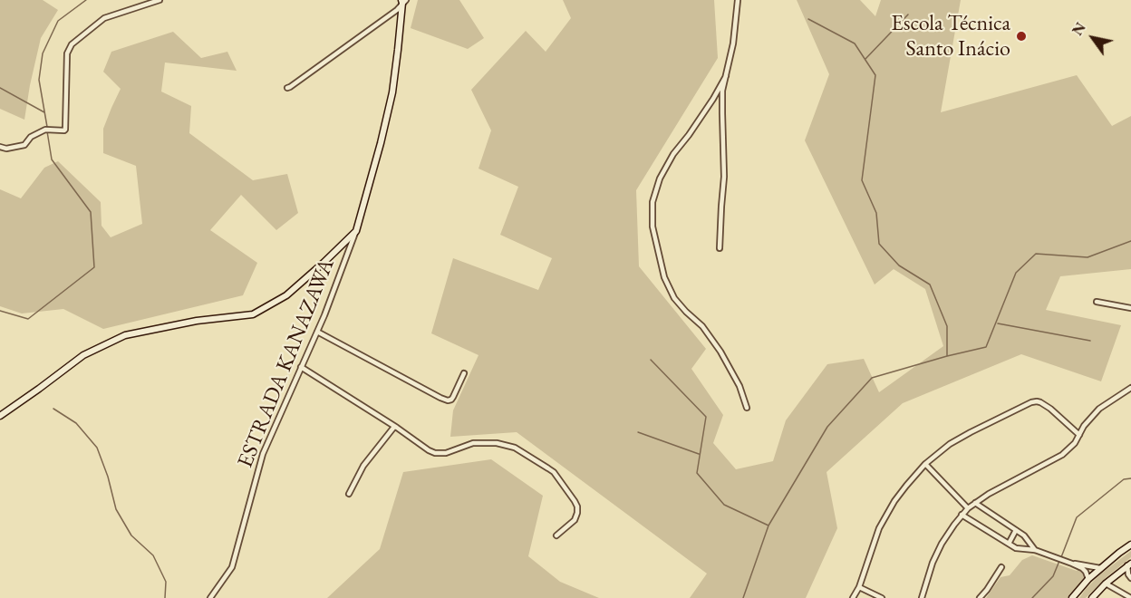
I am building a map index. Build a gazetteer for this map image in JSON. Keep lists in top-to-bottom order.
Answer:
{
  "streets": {
    "street": ["ESTRADA KANAZAWA"]
  },
  "places": ["Escola Técnica Santo Inácio"],
  "north": "top left"
}
